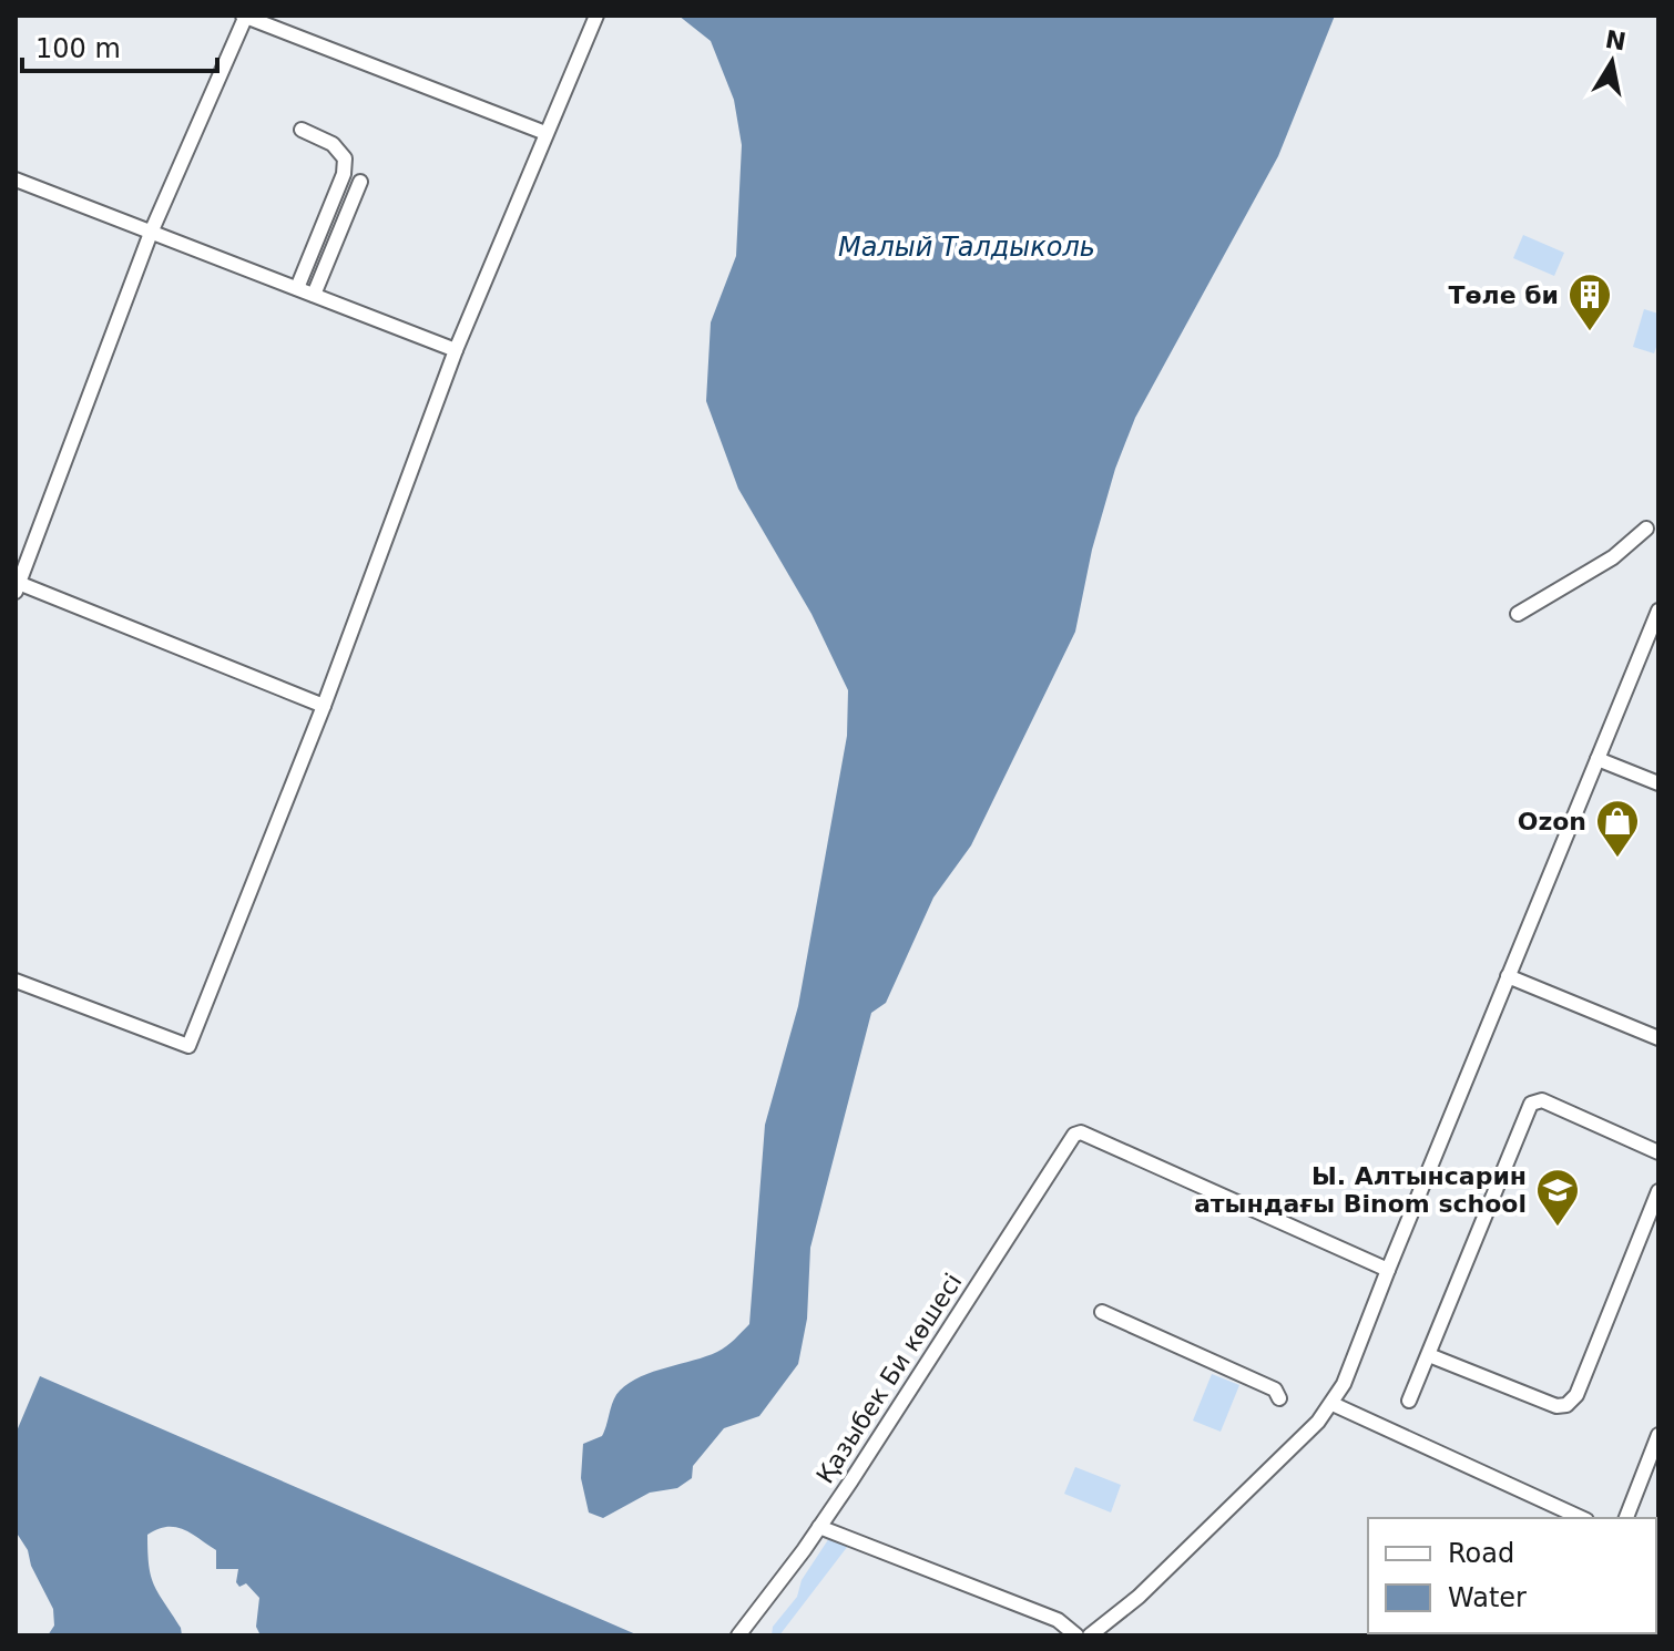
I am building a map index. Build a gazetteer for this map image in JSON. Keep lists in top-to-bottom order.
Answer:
{
  "streets": {
    "street": ["Қазыбек Би көшесі"]
  },
  "water": ["Малый Талдыколь"],
  "places": {
    "building": ["Төле би"],
    "shop": ["Ozon"],
    "school or university": ["Ы. Алтынсарин атындағы Binom school"]
  },
  "legend": ["Road", "Water"],
  "scale_bar": "100 m",
  "north": "top"
}
